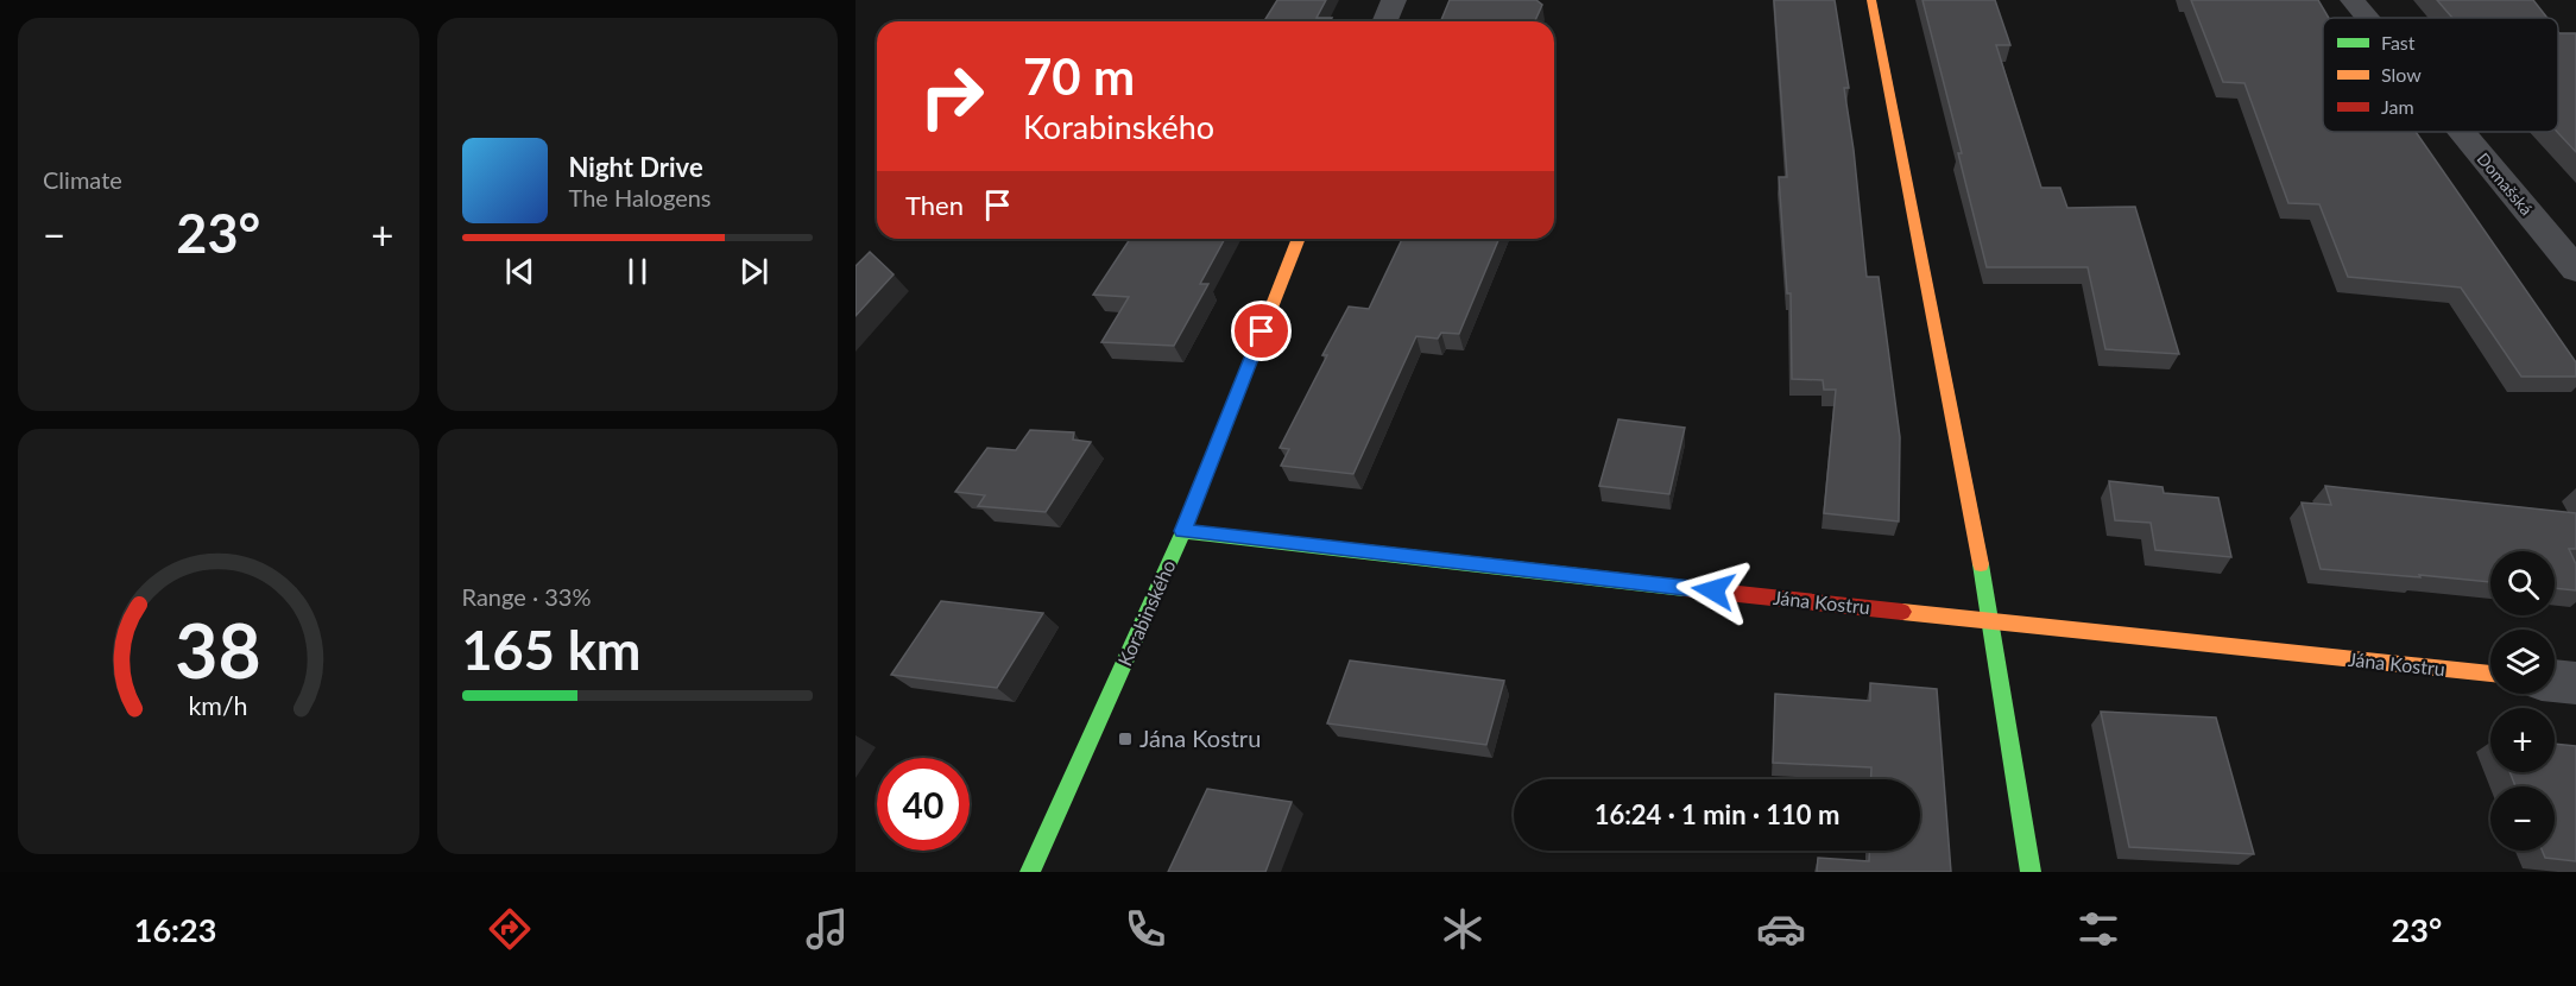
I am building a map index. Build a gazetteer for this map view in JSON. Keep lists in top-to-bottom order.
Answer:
{
  "streets": {
    "street": ["Domašská", "Jána Kostru", "Korabinského"]
  },
  "crossings": [
    ["Jána Kostru", "Korabinského"]
  ],
  "places": {
    "transit": ["Jána Kostru"]
  },
  "legend": ["Fast", "Slow", "Jam"],
  "page": {
    "tile": [
      "Climate",
      ["Range · 33%", "165 km"]
    ],
    "turn": ["70 m", "Korabinského"],
    "song": ["Night Drive", "The Halogens"],
    "then": "Then",
    "heat": ["−", "23°", "+"],
    "map_buttons": ["+", "−"],
    "limit": "40",
    "trip": "16:24 · 1 min · 110 m",
    "tabs": ["16:23", "23°"],
    "gauge": ["38", "km/h"]
  }
}
